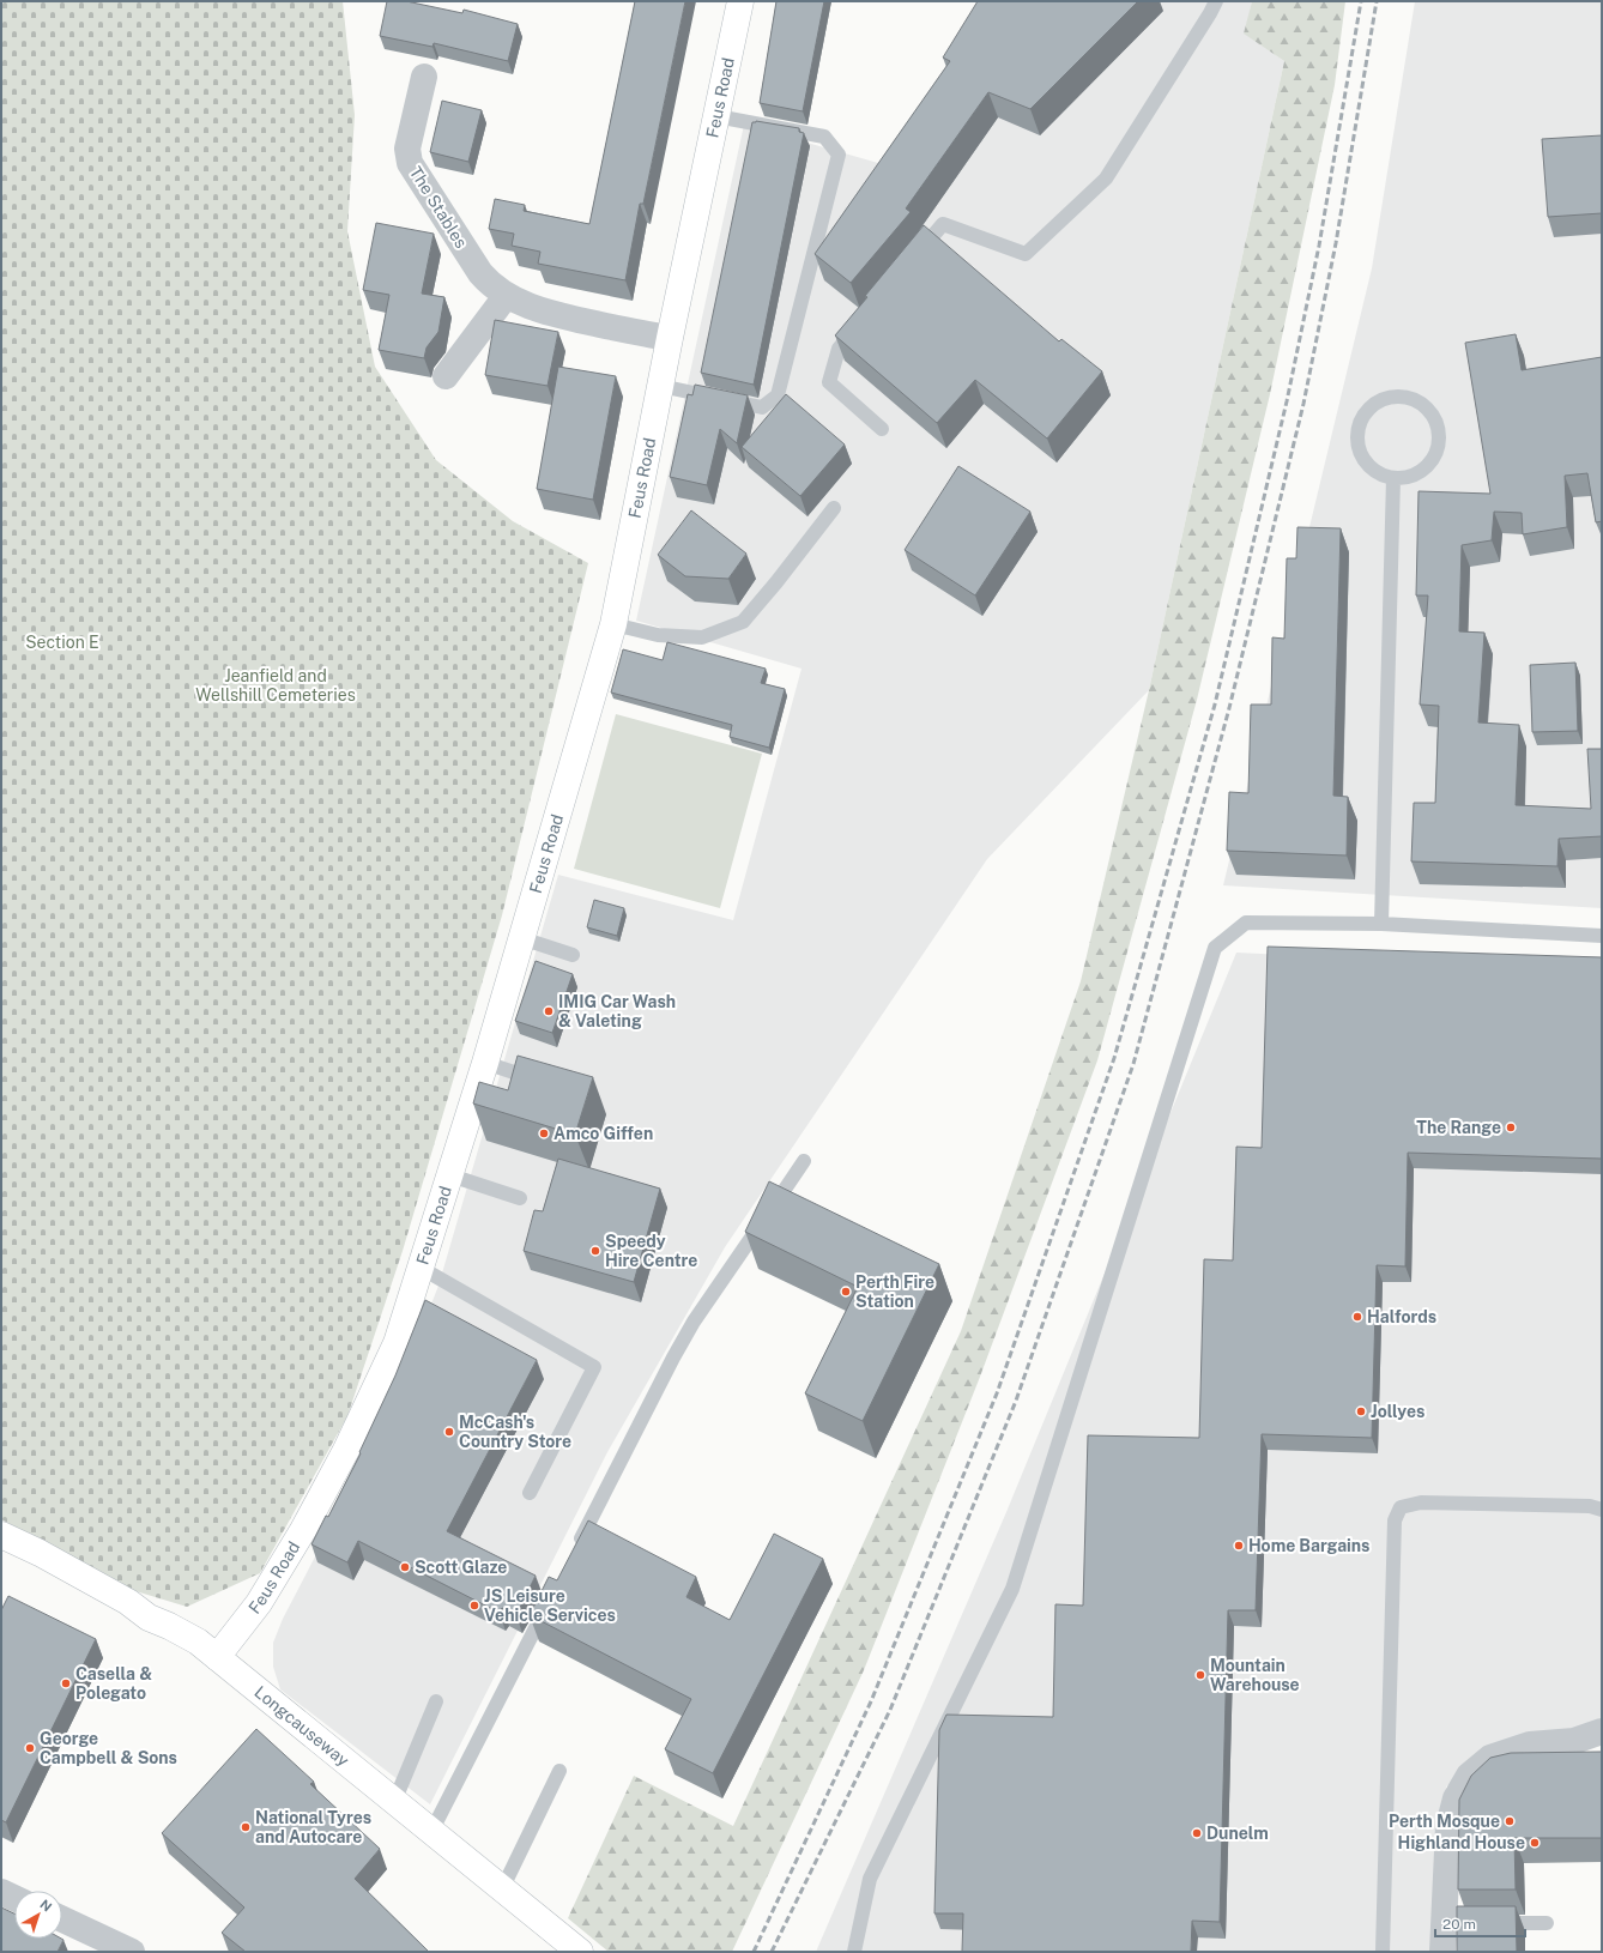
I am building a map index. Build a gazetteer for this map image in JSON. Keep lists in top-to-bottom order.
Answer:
{
  "streets": {
    "street": ["Feus Road", "The Stables", "Longcauseway"]
  },
  "crossings": [
    ["Feus Road", "The Stables"],
    ["Feus Road", "Longcauseway"]
  ],
  "parks": ["Section E", "Jeanfield and Wellshill Cemeteries"],
  "places": [
    "IMIG Car Wash & Valeting",
    "The Range",
    "Amco Giffen",
    "Speedy Hire Centre",
    "Perth Fire Station",
    "Halfords",
    "Jollyes",
    "McCash's Country Store",
    "Home Bargains",
    "Scott Glaze",
    "JS Leisure Vehicle Services",
    "Mountain Warehouse",
    "Casella & Polegato",
    "George Campbell & Sons",
    "Perth Mosque",
    "National Tyres and Autocare",
    "Dunelm",
    "Highland House"
  ],
  "scale_bar": "20 m",
  "north": "top right"
}
